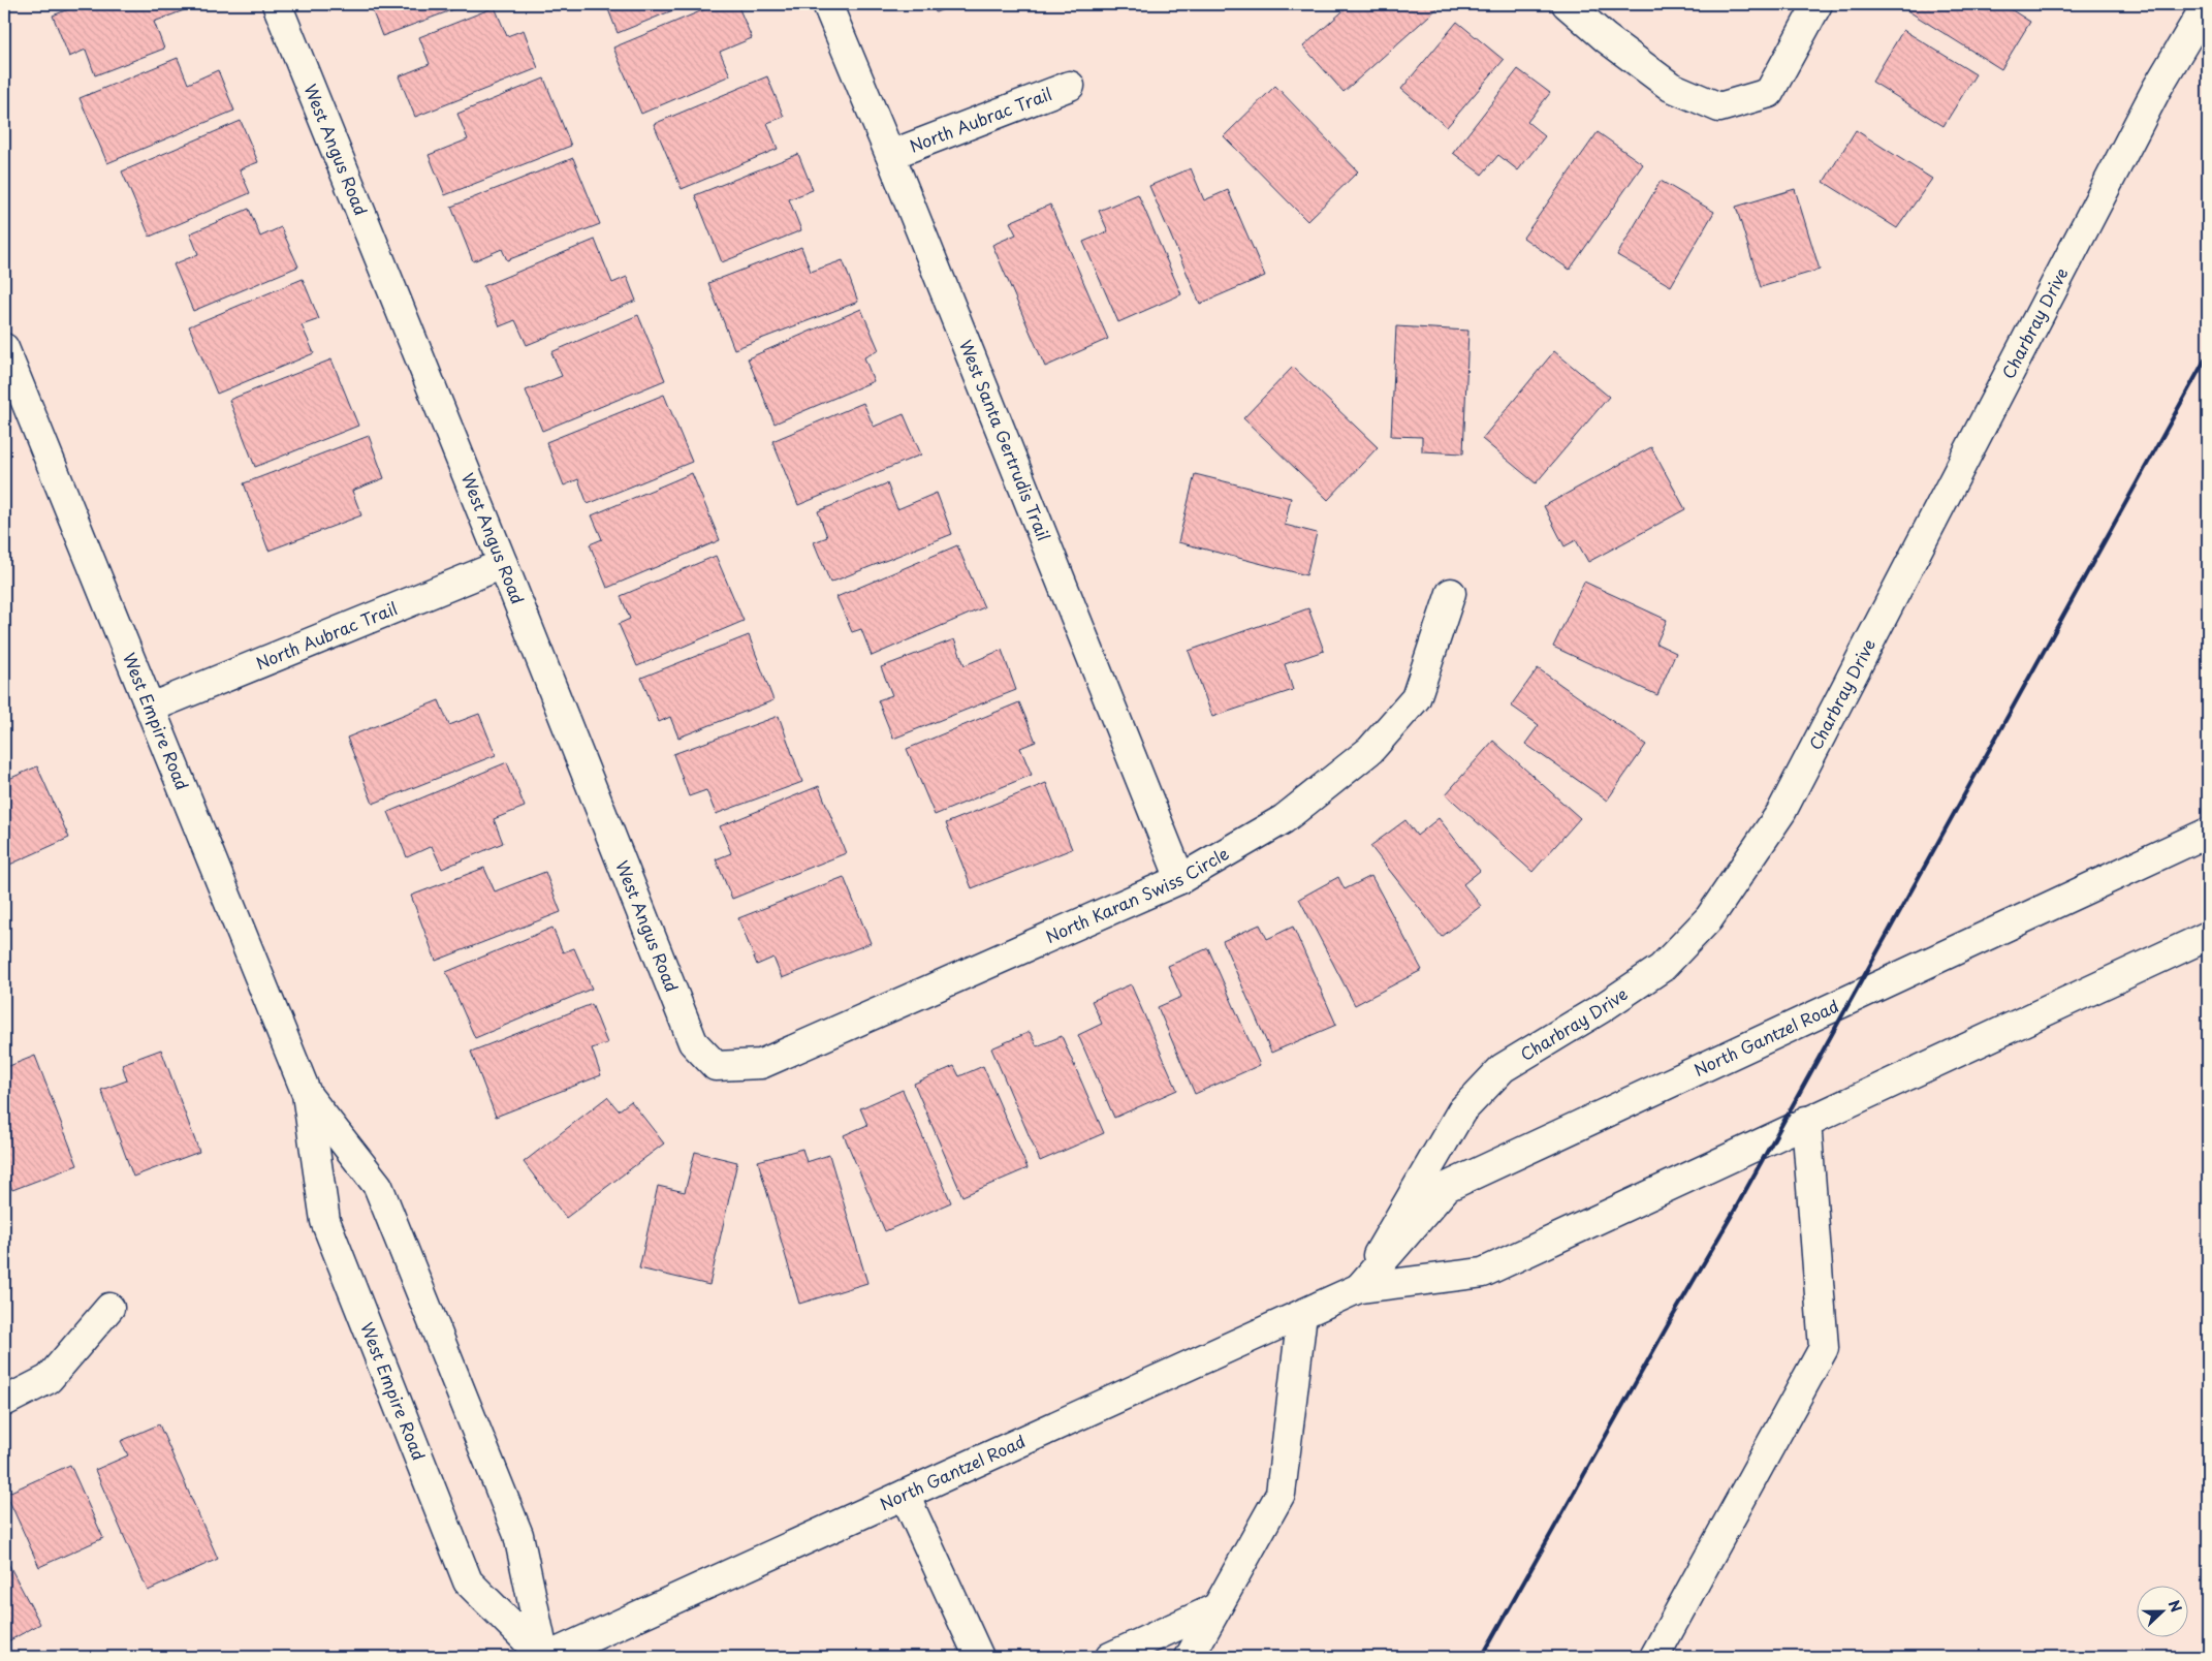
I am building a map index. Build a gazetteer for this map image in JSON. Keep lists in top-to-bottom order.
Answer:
{
  "streets": {
    "street": [
      "North Aubrac Trail",
      "West Angus Road",
      "Charbray Drive",
      "West Santa Gertrudis Trail",
      "West Empire Road",
      "North Karan Swiss Circle",
      "North Gantzel Road"
    ]
  },
  "crossings": [
    ["North Aubrac Trail", "West Angus Road"],
    ["North Aubrac Trail", "West Santa Gertrudis Trail"],
    ["North Aubrac Trail", "West Empire Road"],
    ["West Angus Road", "North Karan Swiss Circle"],
    ["Charbray Drive", "North Gantzel Road"],
    ["West Santa Gertrudis Trail", "North Karan Swiss Circle"],
    ["West Empire Road", "North Gantzel Road"]
  ],
  "north": "right"
}
